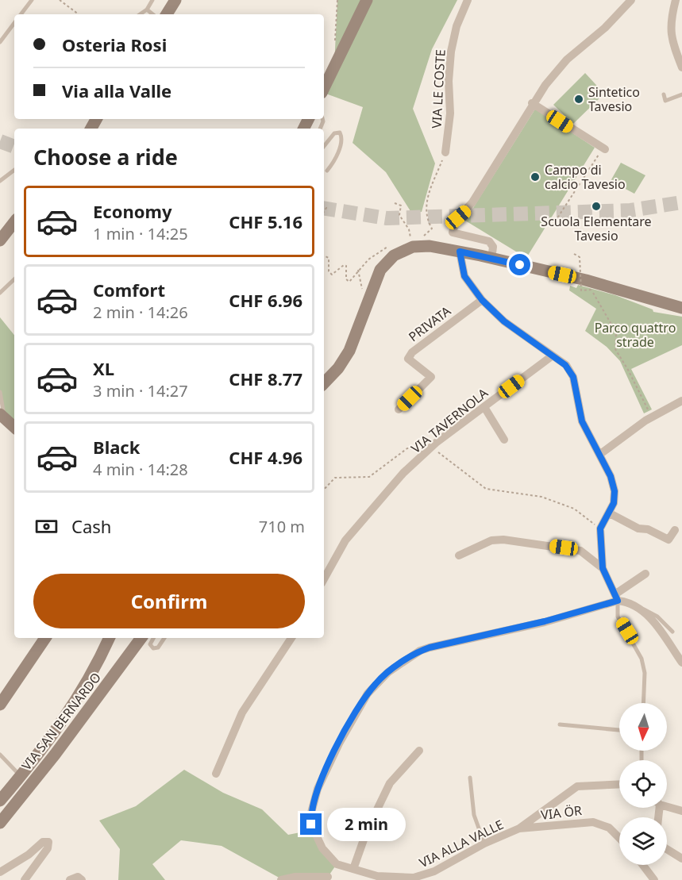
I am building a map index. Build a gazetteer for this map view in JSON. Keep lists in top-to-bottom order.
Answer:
{
  "streets": {
    "street": [
      "VIA LE COSTE",
      "PRIVATA",
      "VIA TAVERNOLA",
      "VIA SAN BERNARDO",
      "VIA ÖR",
      "VIA ALLA VALLE"
    ]
  },
  "crossings": [
    ["VIA ÖR", "VIA ALLA VALLE"]
  ],
  "parks": ["Parco quattro strade"],
  "places": ["Sintetico Tavesio", "Campo di calcio Tavesio", "Scuola Elementare Tavesio"],
  "north": "bottom",
  "page": {
    "banner": ["Osteria Rosi", "Via alla Valle"],
    "heading": "Choose a ride",
    "list": [
      {
        "name": "Economy",
        "note": "1 min · 14:25",
        "value": "CHF 5.16"
      },
      {
        "name": "Comfort",
        "note": "2 min · 14:26",
        "value": "CHF 6.96"
      },
      {
        "name": "XL",
        "note": "3 min · 14:27",
        "value": "CHF 8.77"
      },
      {
        "name": "Black",
        "note": "4 min · 14:28",
        "value": "CHF 4.96"
      }
    ],
    "pay": ["Cash", "710 m"],
    "buttons": "Confirm",
    "bubble": "2 min"
  }
}
